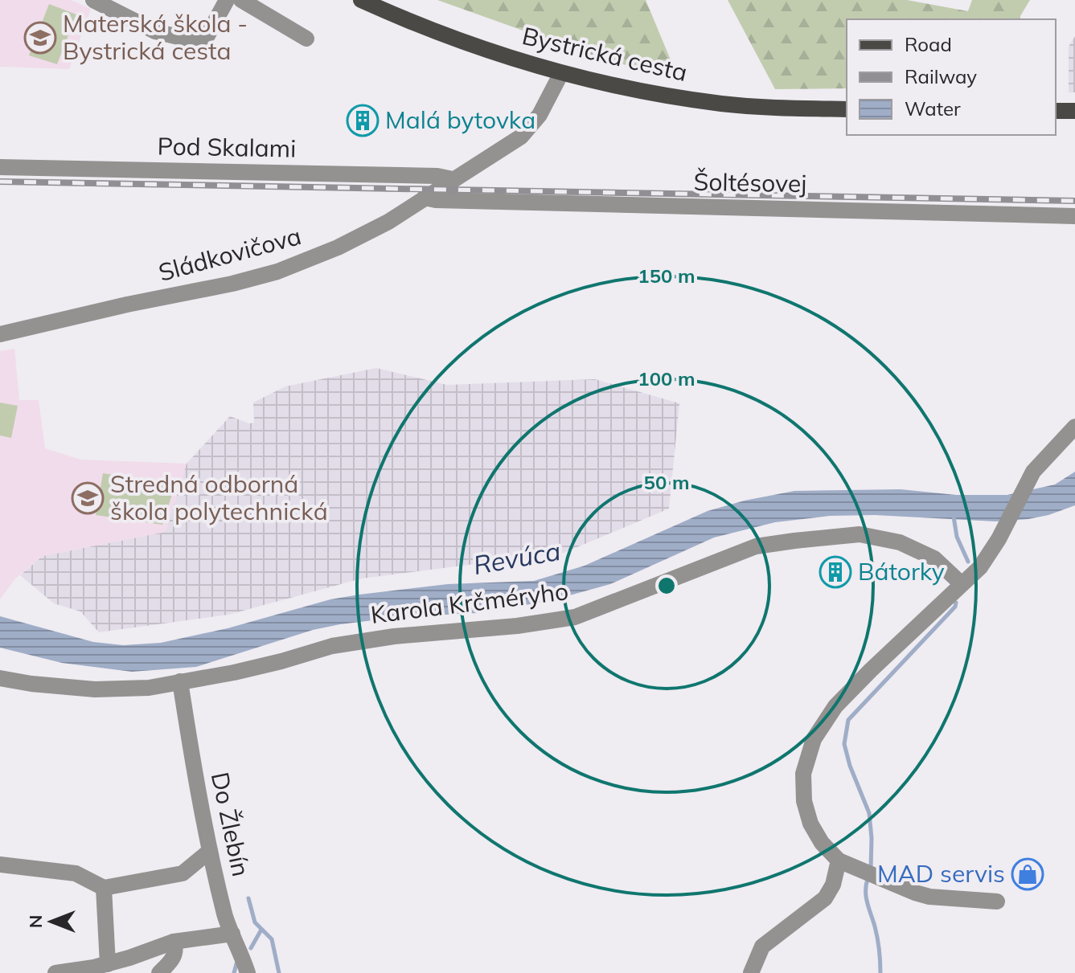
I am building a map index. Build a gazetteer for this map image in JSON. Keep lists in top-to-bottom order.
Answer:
{
  "streets": {
    "main road": ["Bystrická cesta"],
    "street": [
      "Pod Skalami",
      "Šoltésovej",
      "Sládkovičova",
      "Karola Krčméryho",
      "Do Žlebín"
    ]
  },
  "crossings": [
    ["Bystrická cesta", "Sládkovičova"],
    ["Pod Skalami", "Sládkovičova"],
    ["Šoltésovej", "Sládkovičova"],
    ["Karola Krčméryho", "Do Žlebín"]
  ],
  "water": ["Revúca"],
  "places": {
    "school or university": ["Materská škola - Bystrická cesta", "Stredná odborná škola polytechnická"],
    "building": ["Malá bytovka", "Bátorky"],
    "shop": ["MAD servis"]
  },
  "legend": ["Road", "Railway", "Water"],
  "north": "left",
  "rings": ["150 m", "100 m", "50 m"]
}
